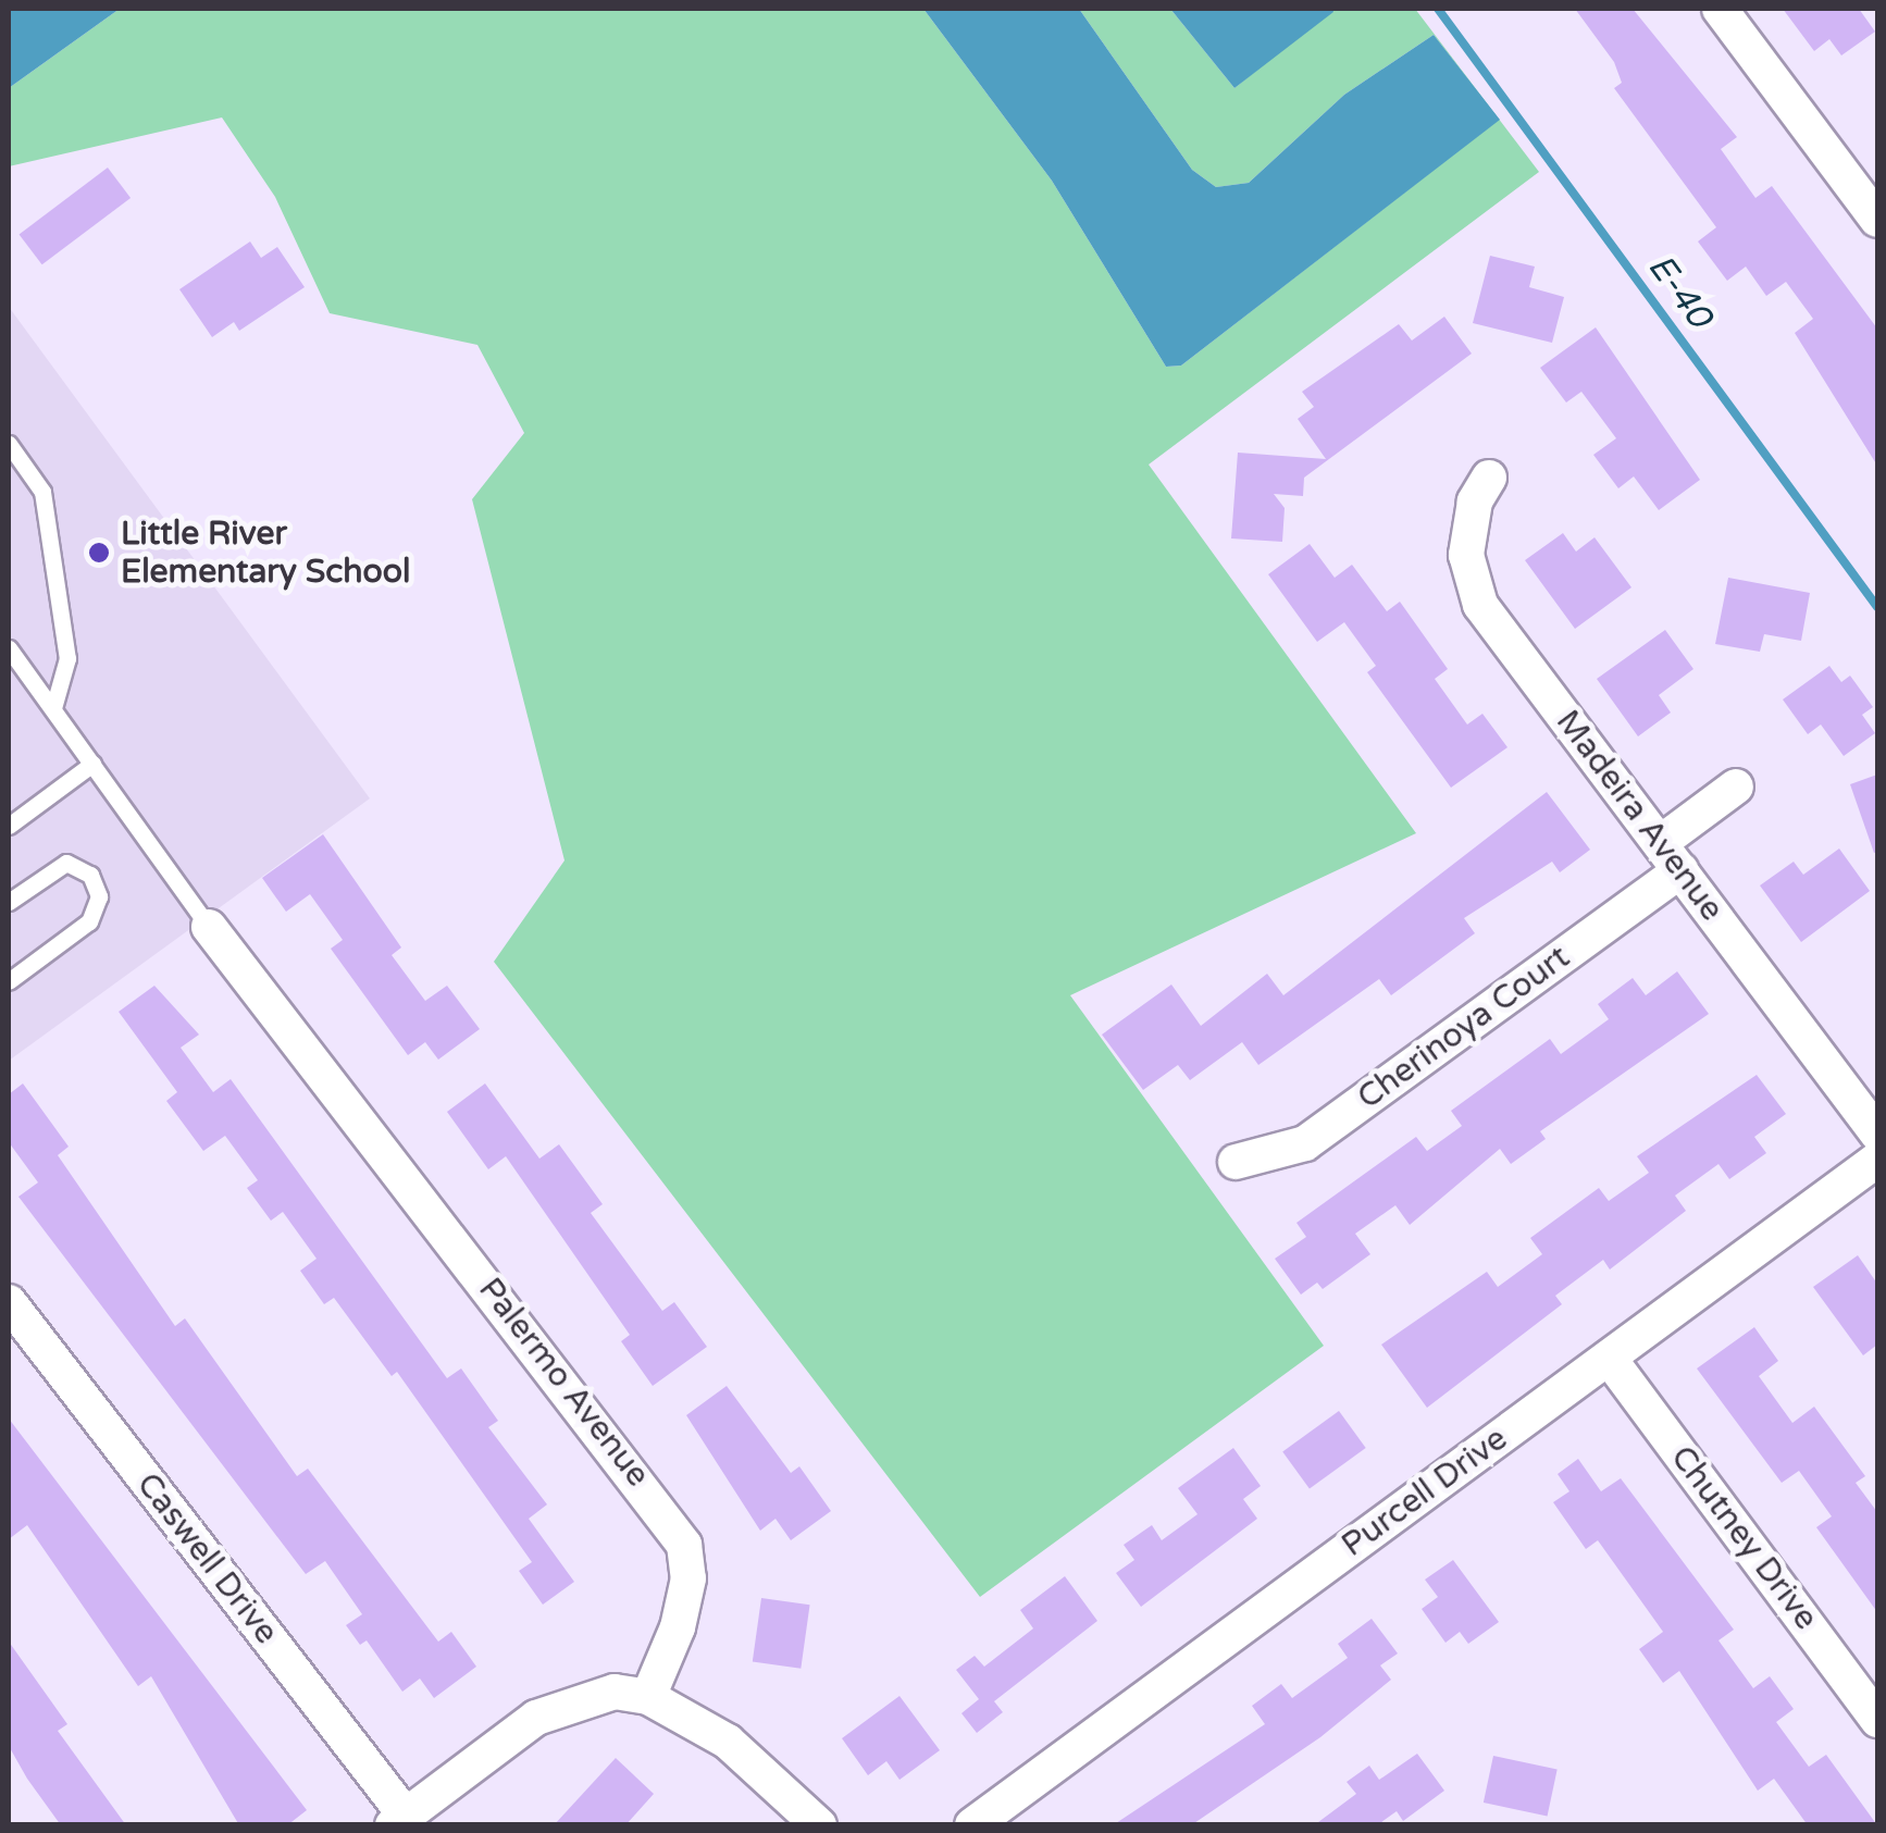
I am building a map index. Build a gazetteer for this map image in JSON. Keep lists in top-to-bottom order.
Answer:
{
  "streets": {
    "street": [
      "Madeira Avenue",
      "Cherinoya Court",
      "Palermo Avenue",
      "Purcell Drive",
      "Chutney Drive",
      "Caswell Drive"
    ]
  },
  "crossings": [
    ["Madeira Avenue", "Cherinoya Court"],
    ["Purcell Drive", "Chutney Drive"]
  ],
  "water": ["E-40"],
  "places": ["Little River Elementary School"]
}
